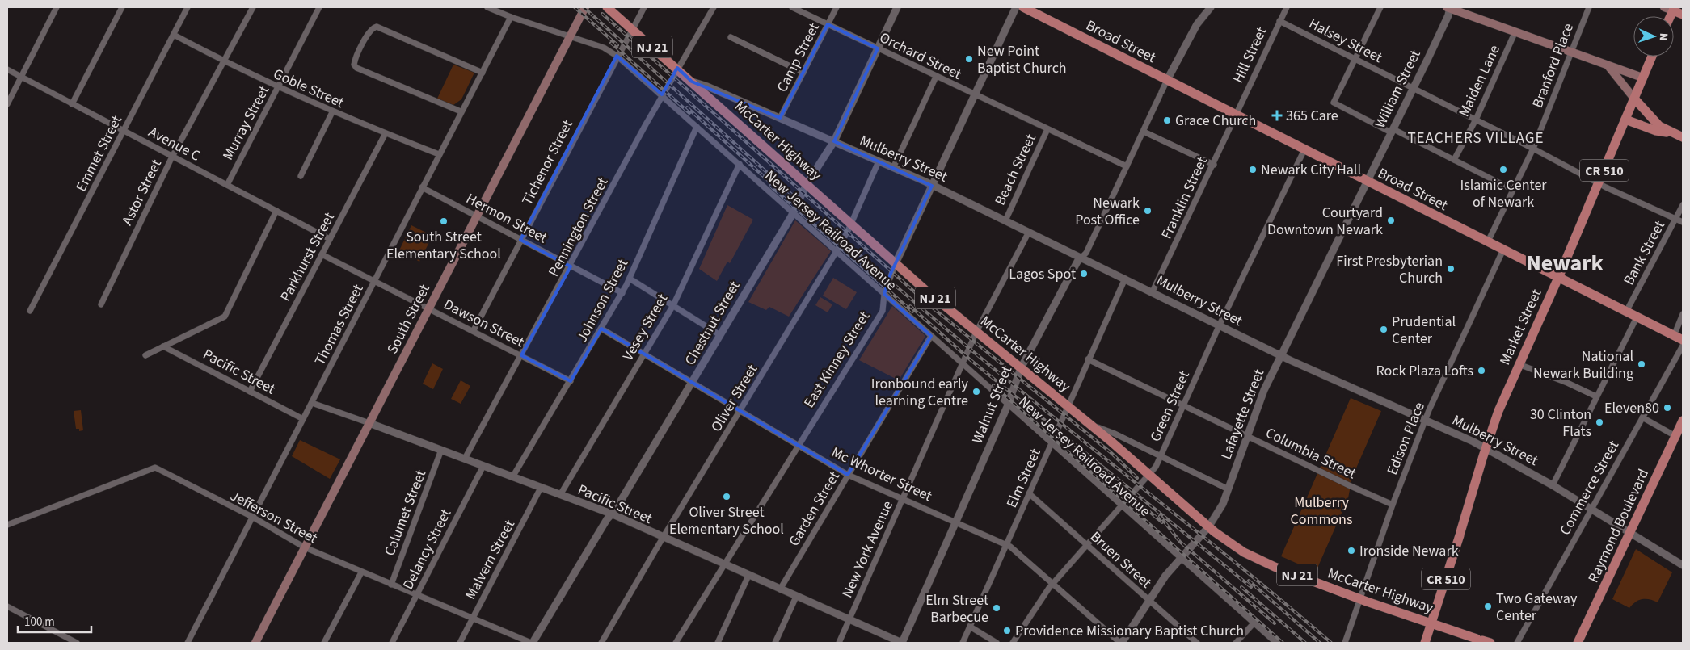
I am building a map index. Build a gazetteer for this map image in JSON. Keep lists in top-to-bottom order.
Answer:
{
  "streets": {
    "main road": [
      "Broad Street",
      "NJ 21",
      "McCarter Highway",
      "CR 510",
      "South Street",
      "Market Street",
      "Raymond Boulevard"
    ],
    "street": [
      "Halsey Street",
      "Hill Street",
      "Orchard Street",
      "Camp Street",
      "Branford Place",
      "Maiden Lane",
      "Goble Street",
      "William Street",
      "Murray Street",
      "Avenue C",
      "Emmet Street",
      "Mulberry Street",
      "Tichenor Street",
      "Beach Street",
      "Astor Street",
      "Franklin Street",
      "Hermon Street",
      "Pennington Street",
      "New Jersey Railroad Avenue",
      "Bank Street",
      "Parkhurst Street",
      "Johnson Street",
      "Dawson Street",
      "Chestnut Street",
      "Thomas Street",
      "Vesey Street",
      "East Kinney Street",
      "Pacific Street",
      "Oliver Street",
      "Walnut Street",
      "Green Street",
      "Lafayette Street",
      "Edison Place",
      "Columbia Street",
      "Mc Whorter Street",
      "Elm Street",
      "Commerce Street",
      "Garden Street",
      "Calumet Street",
      "Jefferson Street",
      "Delancy Street",
      "New York Avenue",
      "Malvern Street",
      "Bruen Street"
    ]
  },
  "crossings": [
    ["Halsey Street", "Hill Street"],
    ["Halsey Street", "Branford Place"],
    ["Halsey Street", "Maiden Lane"],
    ["Halsey Street", "William Street"],
    ["Halsey Street", "Bank Street"],
    ["Halsey Street", "Market Street"],
    ["Broad Street", "Hill Street"],
    ["Broad Street", "Branford Place"],
    ["Broad Street", "William Street"],
    ["Broad Street", "Franklin Street"],
    ["Broad Street", "Bank Street"],
    ["Broad Street", "Market Street"],
    ["Broad Street", "Walnut Street"],
    ["Broad Street", "Green Street"],
    ["Broad Street", "Lafayette Street"],
    ["Broad Street", "Edison Place"],
    ["Hill Street", "Franklin Street"],
    ["Orchard Street", "Camp Street"],
    ["Orchard Street", "Beach Street"],
    ["Orchard Street", "Chestnut Street"],
    ["Orchard Street", "East Kinney Street"],
    ["Orchard Street", "Walnut Street"],
    ["Camp Street", "Mulberry Street"],
    ["Goble Street", "Murray Street"],
    ["Goble Street", "Emmet Street"],
    ["Goble Street", "Astor Street"],
    ["Goble Street", "Parkhurst Street"],
    ["Goble Street", "Thomas Street"],
    ["William Street", "Lafayette Street"],
    ["Murray Street", "Avenue C"],
    ["McCarter Highway", "Mulberry Street"],
    ["McCarter Highway", "Tichenor Street"],
    ["McCarter Highway", "Pennington Street"],
    ["McCarter Highway", "Chestnut Street"],
    ["McCarter Highway", "Market Street"],
    ["McCarter Highway", "East Kinney Street"],
    ["McCarter Highway", "Oliver Street"],
    ["McCarter Highway", "Walnut Street"],
    ["McCarter Highway", "Green Street"],
    ["McCarter Highway", "Lafayette Street"],
    ["McCarter Highway", "Edison Place"],
    ["McCarter Highway", "Elm Street"],
    ["McCarter Highway", "New York Avenue"],
    ["Avenue C", "Emmet Street"],
    ["Avenue C", "Astor Street"],
    ["Avenue C", "Parkhurst Street"],
    ["Mulberry Street", "Beach Street"],
    ["Mulberry Street", "Franklin Street"],
    ["Mulberry Street", "Chestnut Street"],
    ["Mulberry Street", "Market Street"],
    ["Mulberry Street", "East Kinney Street"],
    ["Mulberry Street", "Oliver Street"],
    ["Mulberry Street", "Walnut Street"],
    ["Mulberry Street", "Green Street"],
    ["Mulberry Street", "Lafayette Street"],
    ["Mulberry Street", "Edison Place"],
    ["Mulberry Street", "Elm Street"],
    ["Mulberry Street", "Commerce Street"],
    ["Mulberry Street", "Raymond Boulevard"],
    ["Mulberry Street", "New York Avenue"],
    ["Tichenor Street", "Hermon Street"],
    ["Tichenor Street", "New Jersey Railroad Avenue"],
    ["Tichenor Street", "Dawson Street"],
    ["Hermon Street", "Pennington Street"],
    ["Hermon Street", "Johnson Street"],
    ["Hermon Street", "South Street"],
    ["Hermon Street", "Thomas Street"],
    ["Pennington Street", "New Jersey Railroad Avenue"],
    ["Pennington Street", "Dawson Street"],
    ["Pennington Street", "Pacific Street"],
    ["New Jersey Railroad Avenue", "Johnson Street"],
    ["New Jersey Railroad Avenue", "South Street"],
    ["New Jersey Railroad Avenue", "Chestnut Street"],
    ["New Jersey Railroad Avenue", "Vesey Street"],
    ["New Jersey Railroad Avenue", "East Kinney Street"],
    ["New Jersey Railroad Avenue", "Oliver Street"],
    ["New Jersey Railroad Avenue", "Walnut Street"],
    ["New Jersey Railroad Avenue", "Green Street"],
    ["New Jersey Railroad Avenue", "Lafayette Street"],
    ["New Jersey Railroad Avenue", "Elm Street"],
    ["New Jersey Railroad Avenue", "Garden Street"],
    ["New Jersey Railroad Avenue", "New York Avenue"],
    ["Parkhurst Street", "Dawson Street"],
    ["Parkhurst Street", "Pacific Street"],
    ["Johnson Street", "Dawson Street"],
    ["Johnson Street", "Pacific Street"],
    ["Johnson Street", "Mc Whorter Street"],
    ["South Street", "Dawson Street"],
    ["South Street", "Pacific Street"],
    ["South Street", "Jefferson Street"],
    ["Dawson Street", "Thomas Street"],
    ["Chestnut Street", "Pacific Street"],
    ["Chestnut Street", "Mc Whorter Street"],
    ["Chestnut Street", "Jefferson Street"],
    ["Thomas Street", "Pacific Street"],
    ["Thomas Street", "Jefferson Street"],
    ["Vesey Street", "Pacific Street"],
    ["Vesey Street", "Mc Whorter Street"],
    ["East Kinney Street", "Pacific Street"],
    ["East Kinney Street", "Mc Whorter Street"],
    ["Pacific Street", "Oliver Street"],
    ["Pacific Street", "Walnut Street"],
    ["Pacific Street", "Garden Street"],
    ["Pacific Street", "Calumet Street"],
    ["Pacific Street", "Delancy Street"],
    ["Pacific Street", "New York Avenue"],
    ["Pacific Street", "Malvern Street"],
    ["Oliver Street", "Mc Whorter Street"],
    ["Walnut Street", "Mc Whorter Street"],
    ["Green Street", "Columbia Street"],
    ["Green Street", "Mc Whorter Street"],
    ["Green Street", "Bruen Street"],
    ["Lafayette Street", "Columbia Street"],
    ["Lafayette Street", "Mc Whorter Street"],
    ["Lafayette Street", "Bruen Street"],
    ["Edison Place", "Columbia Street"],
    ["Columbia Street", "Elm Street"],
    ["Mc Whorter Street", "Elm Street"],
    ["Mc Whorter Street", "Garden Street"],
    ["Mc Whorter Street", "New York Avenue"],
    ["Elm Street", "Bruen Street"],
    ["Calumet Street", "Jefferson Street"],
    ["Jefferson Street", "Delancy Street"],
    ["Jefferson Street", "Malvern Street"]
  ],
  "districts": ["TEACHERS VILLAGE", "Newark"],
  "parks": ["Mulberry Commons"],
  "places": {
    "other": [
      "New Point Baptist Church",
      "Grace Church",
      "Newark City Hall",
      "Islamic Center of Newark",
      "Newark Post Office",
      "Courtyard Downtown Newark",
      "South Street Elementary School",
      "First Presbyterian Church",
      "Lagos Spot",
      "Prudential Center",
      "National Newark Building",
      "Rock Plaza Lofts",
      "Ironbound early learning Centre",
      "Eleven80",
      "30 Clinton Flats",
      "Oliver Street Elementary School",
      "Ironside Newark",
      "Two Gateway Center",
      "Elm Street Barbecue",
      "Providence Missionary Baptist Church"
    ],
    "health": ["365 Care"]
  },
  "scale_bar": "100 m",
  "north": "right"
}
